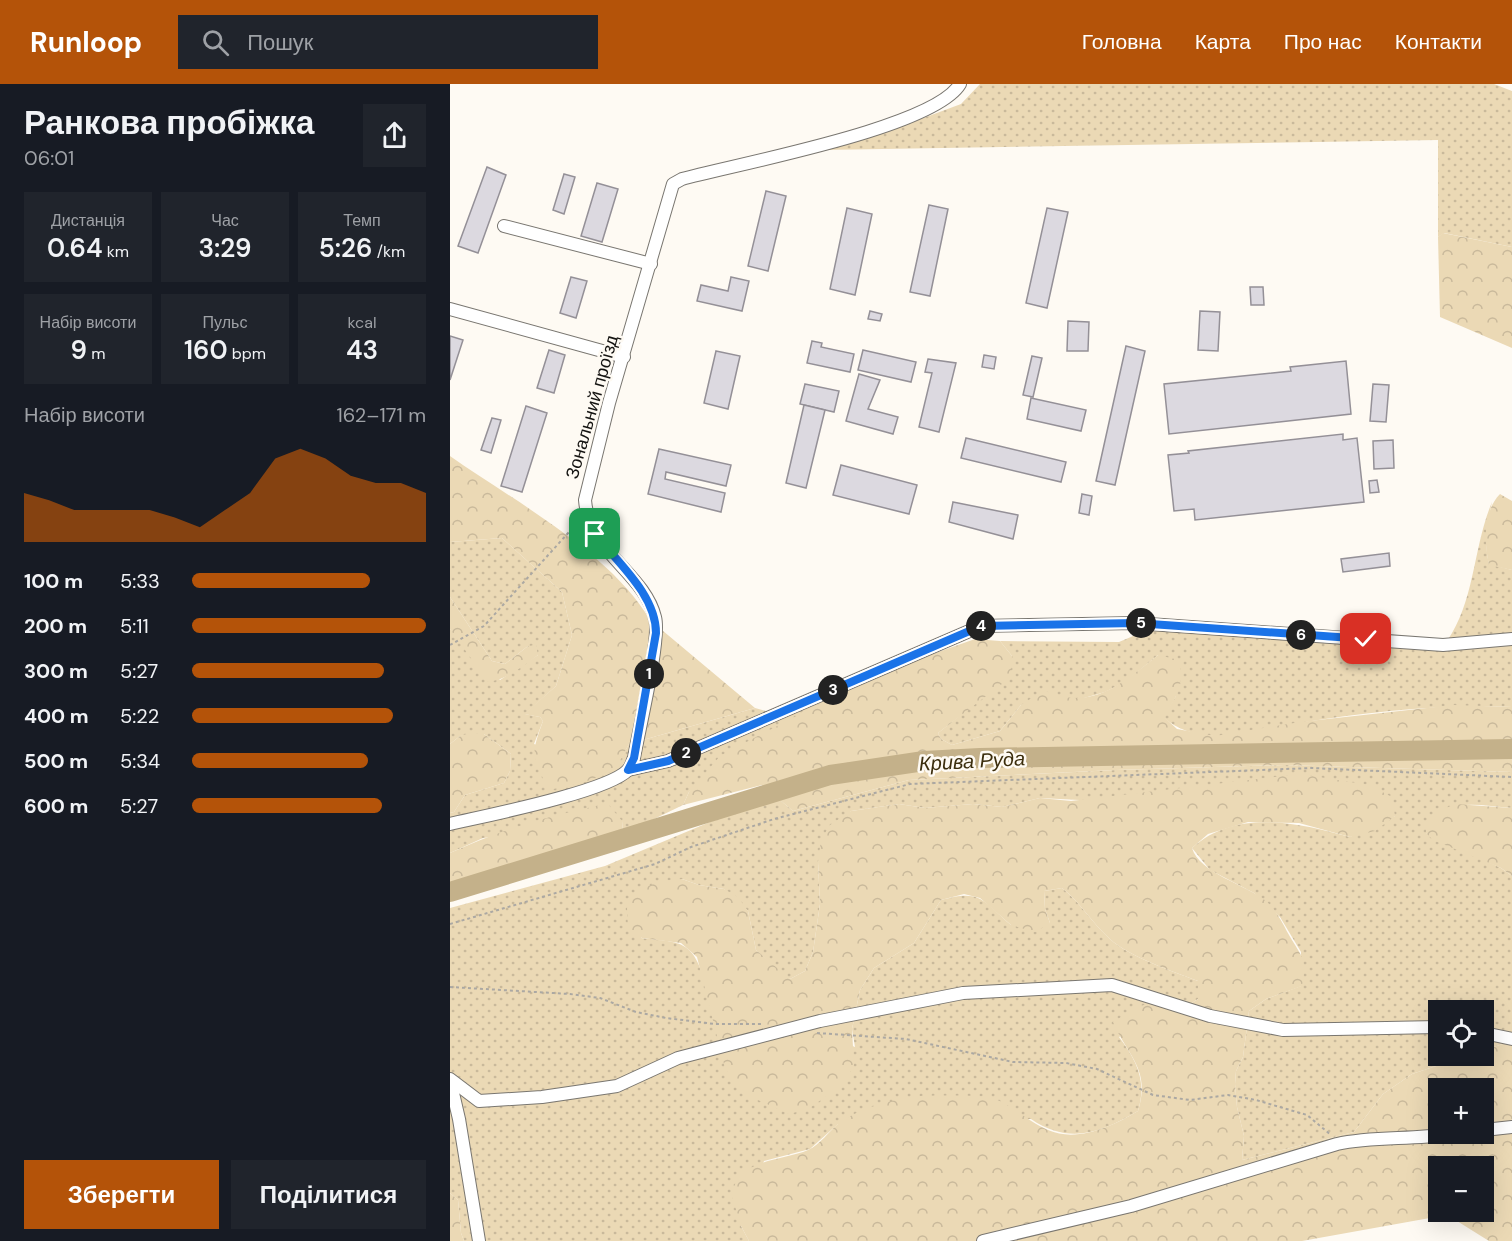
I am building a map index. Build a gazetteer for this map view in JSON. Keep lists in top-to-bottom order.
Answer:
{
  "streets": {
    "street": ["Зональний проїзд"]
  },
  "water": ["Крива Руда"],
  "page": {
    "header": "Runloop",
    "search": "Пошук",
    "nav": [
      "Головна",
      "Карта",
      "Про нас",
      "Контакти"
    ],
    "heading": ["Ранкова пробіжка", "06:01"],
    "stats": [
      ["Дистанція", "0.64 km"],
      ["Час", "3:29"],
      ["Темп", "5:26 /km"],
      ["Набір висоти", "9 m"],
      ["Пульс", "160 bpm"],
      ["kcal", "43"]
    ],
    "chart": ["Набір висоти", "162–171 m"],
    "list": [
      {
        "name": "100 m",
        "note": "5:33"
      },
      {
        "name": "200 m",
        "note": "5:11"
      },
      {
        "name": "300 m",
        "note": "5:27"
      },
      {
        "name": "400 m",
        "note": "5:22"
      },
      {
        "name": "500 m",
        "note": "5:34"
      },
      {
        "name": "600 m",
        "note": "5:27"
      }
    ],
    "pins": [
      "5",
      "4",
      "6",
      "1",
      "3",
      "2"
    ],
    "map_buttons": ["+", "−"],
    "buttons": ["Зберегти", "Поділитися"]
  }
}
